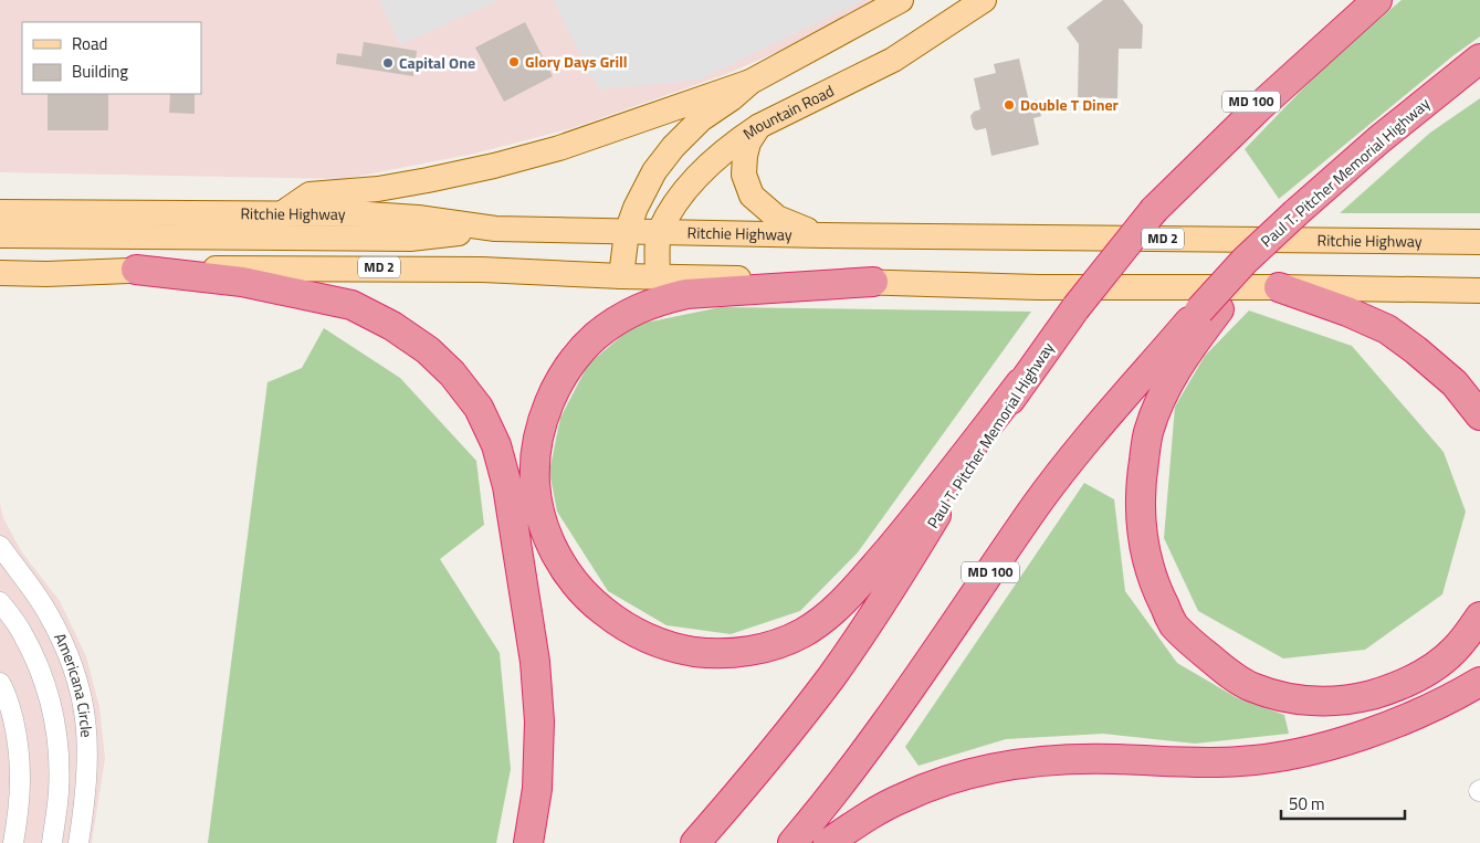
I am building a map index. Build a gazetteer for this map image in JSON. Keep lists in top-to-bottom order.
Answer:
{
  "streets": {
    "highway": ["MD 100", "Paul T. Pitcher Memorial Highway"],
    "main road": ["Mountain Road", "Ritchie Highway", "MD 2"],
    "street": ["Americana Circle"]
  },
  "crossings": [
    ["Mountain Road", "Ritchie Highway"],
    ["Mountain Road", "MD 2"]
  ],
  "places": ["Glory Days Grill", "Capital One", "Double T Diner"],
  "legend": ["Road", "Building"],
  "scale_bar": "50 m"
}
